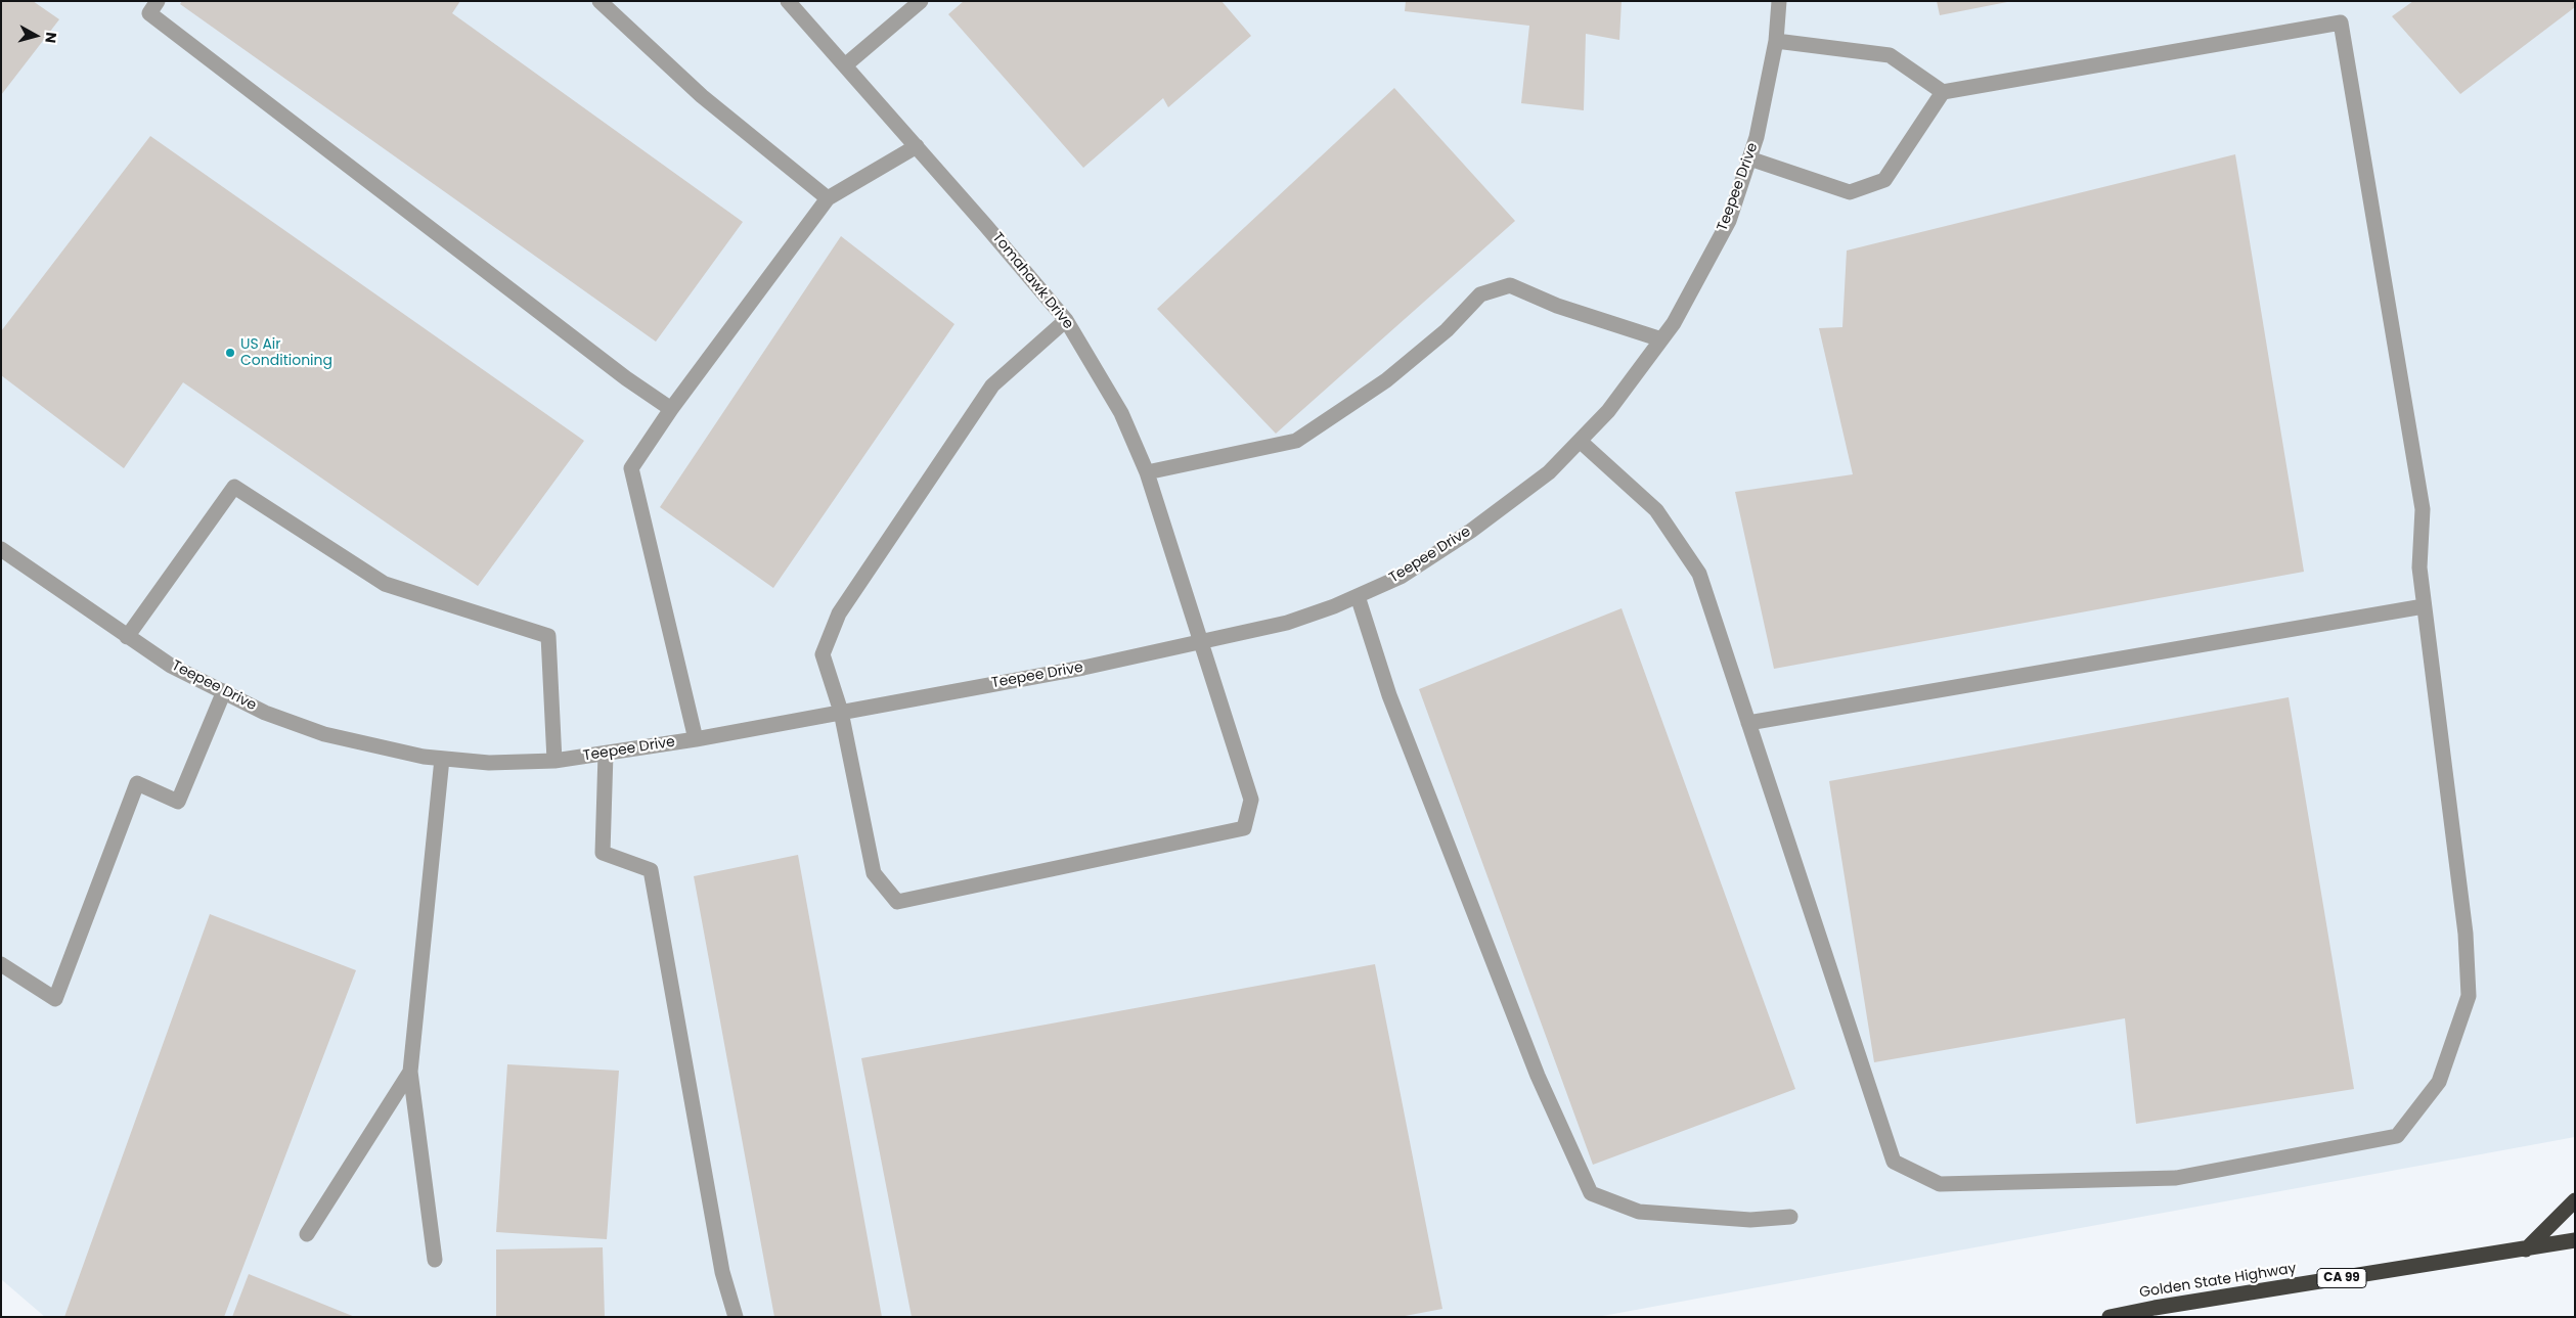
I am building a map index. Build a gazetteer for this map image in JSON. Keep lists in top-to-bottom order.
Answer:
{
  "streets": {
    "highway": ["CA 99", "Golden State Highway"],
    "street": ["Teepee Drive", "Tomahawk Drive"]
  },
  "crossings": [
    ["Teepee Drive", "Tomahawk Drive"]
  ],
  "places": ["US Air Conditioning"],
  "north": "right"
}
